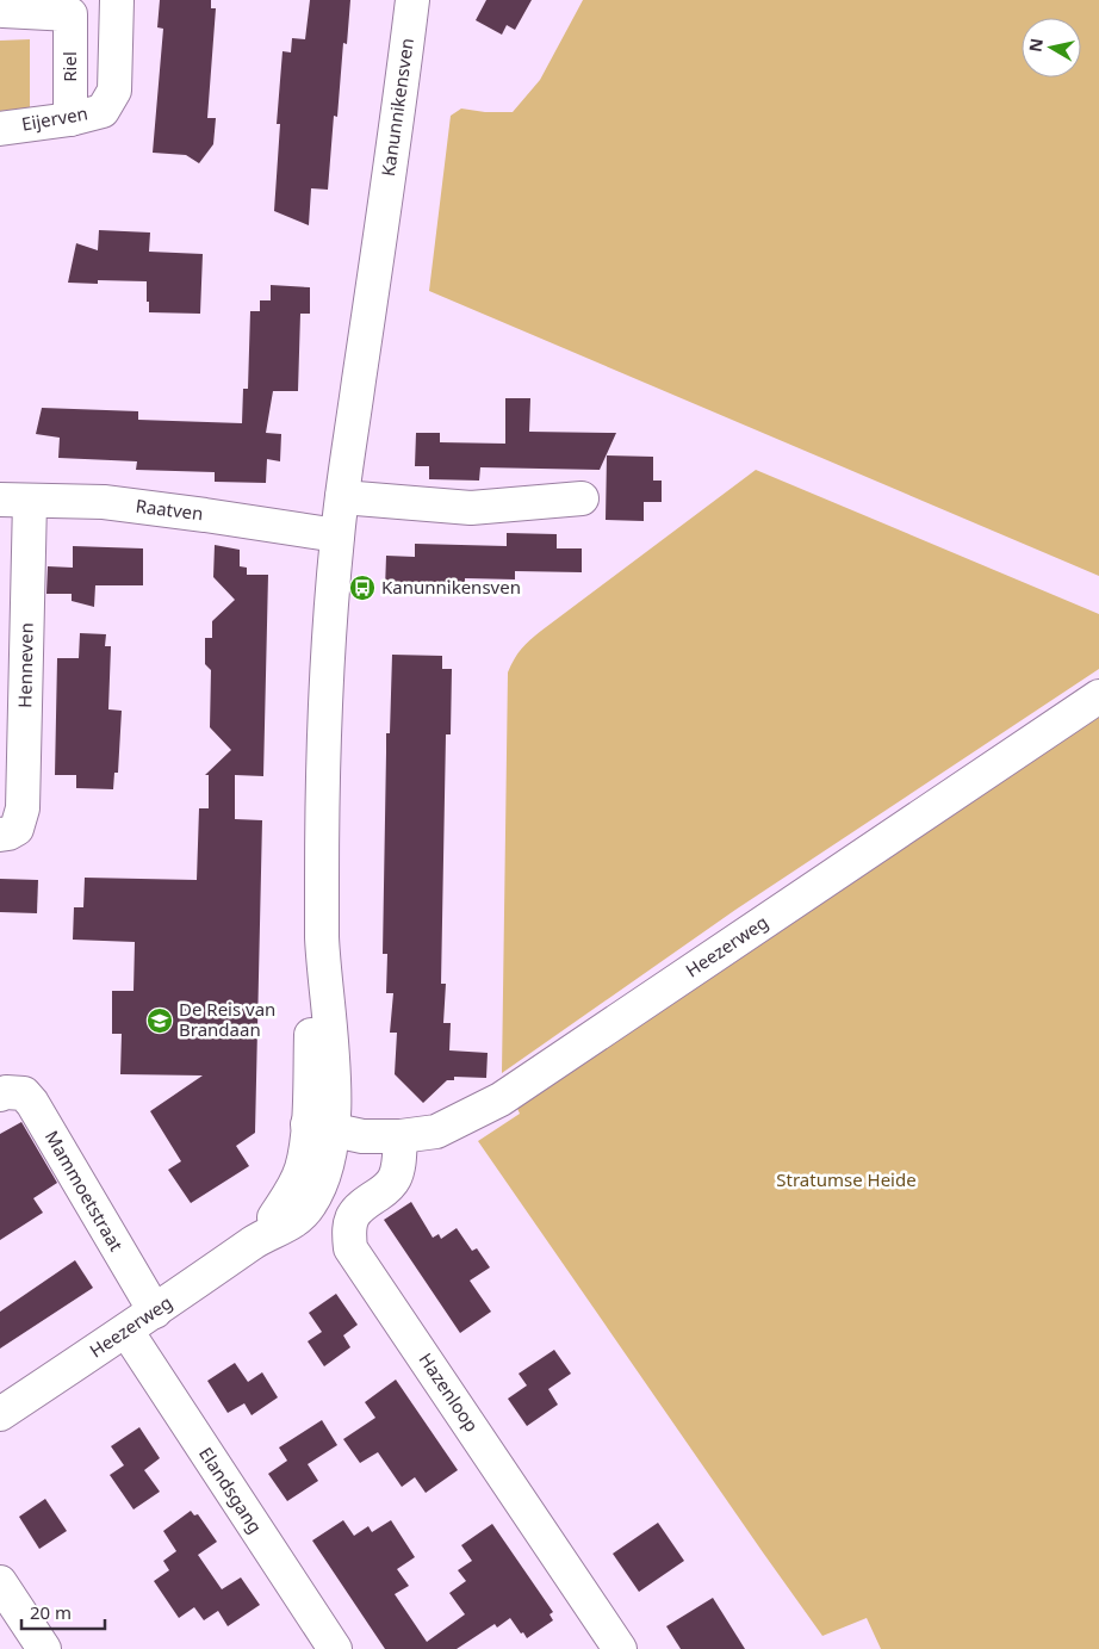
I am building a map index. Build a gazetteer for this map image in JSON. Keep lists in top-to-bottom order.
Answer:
{
  "streets": {
    "street": [
      "Riel",
      "Kanunnikensven",
      "Eijerven",
      "Raatven",
      "Henneven",
      "Heezerweg",
      "Mammoetstraat",
      "Hazenloop",
      "Elandsgang"
    ]
  },
  "crossings": [
    ["Riel", "Eijerven"],
    ["Kanunnikensven", "Raatven"],
    ["Kanunnikensven", "Heezerweg"],
    ["Raatven", "Henneven"],
    ["Heezerweg", "Mammoetstraat"],
    ["Heezerweg", "Hazenloop"],
    ["Heezerweg", "Elandsgang"]
  ],
  "parks": ["Stratumse Heide"],
  "places": {
    "bus stop": ["Kanunnikensven"],
    "school or university": ["De Reis van Brandaan"]
  },
  "scale_bar": "20 m",
  "north": "left"
}
